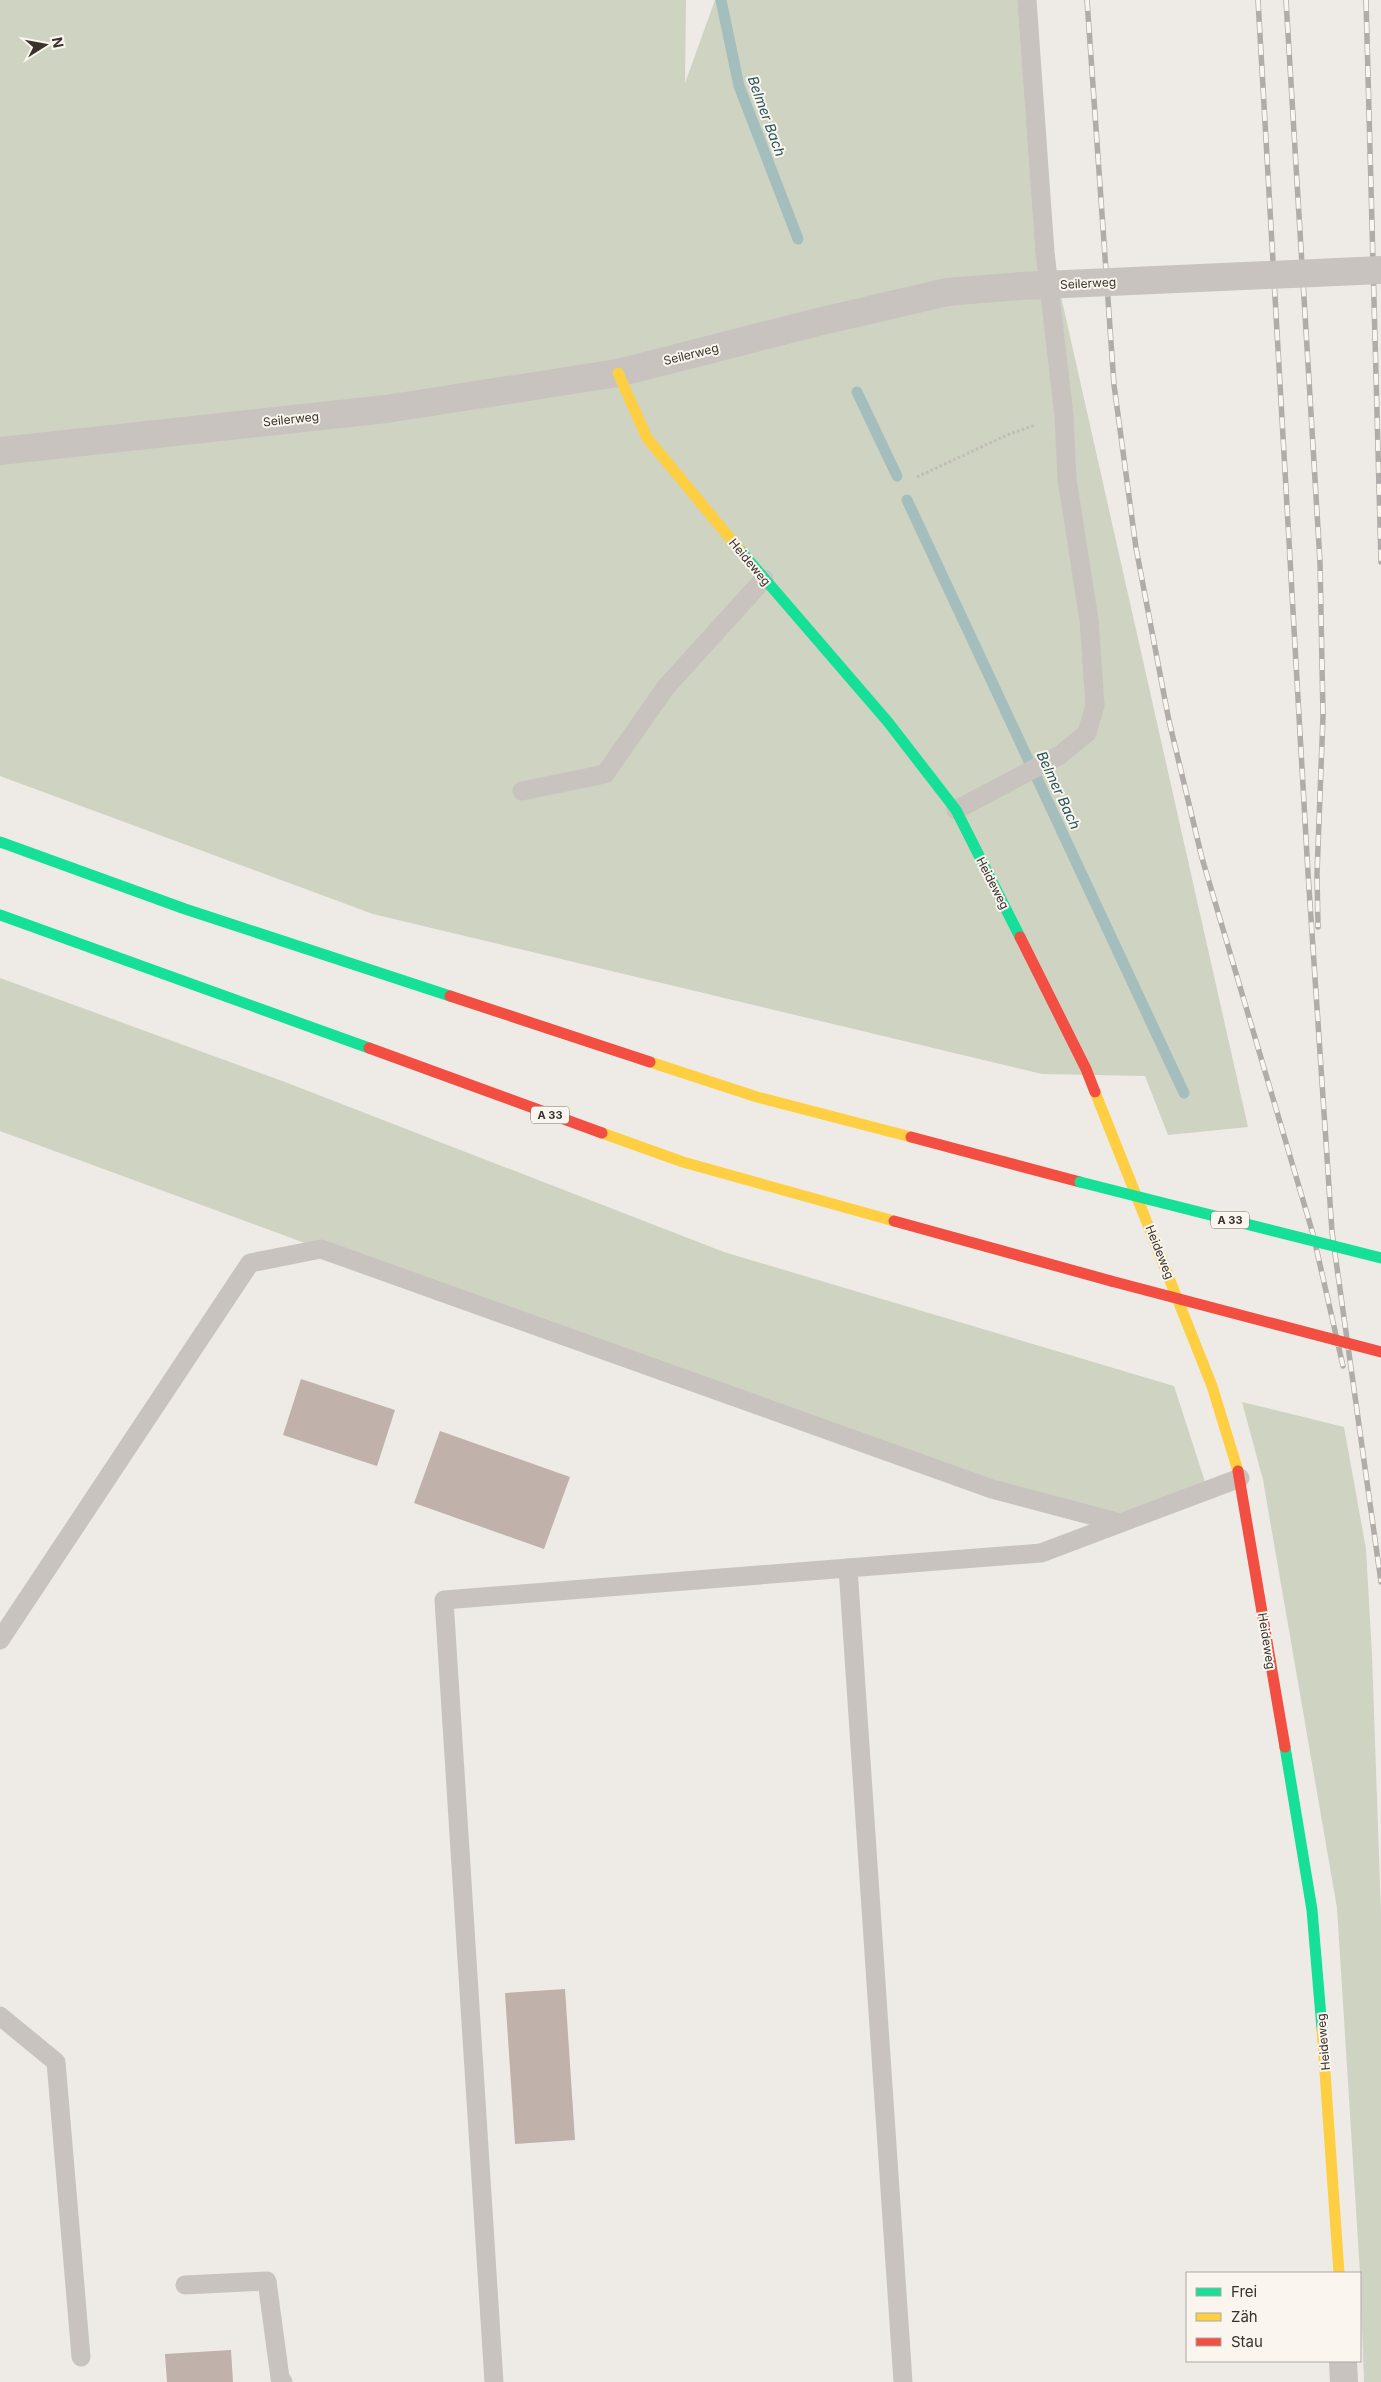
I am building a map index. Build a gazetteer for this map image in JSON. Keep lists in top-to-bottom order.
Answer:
{
  "streets": {
    "main road": ["Heideweg", "A 33"],
    "street": ["Seilerweg"]
  },
  "crossings": [
    ["Seilerweg", "Heideweg"]
  ],
  "water": ["Belmer Bach"],
  "legend": ["Frei", "Zäh", "Stau"],
  "north": "right"
}
